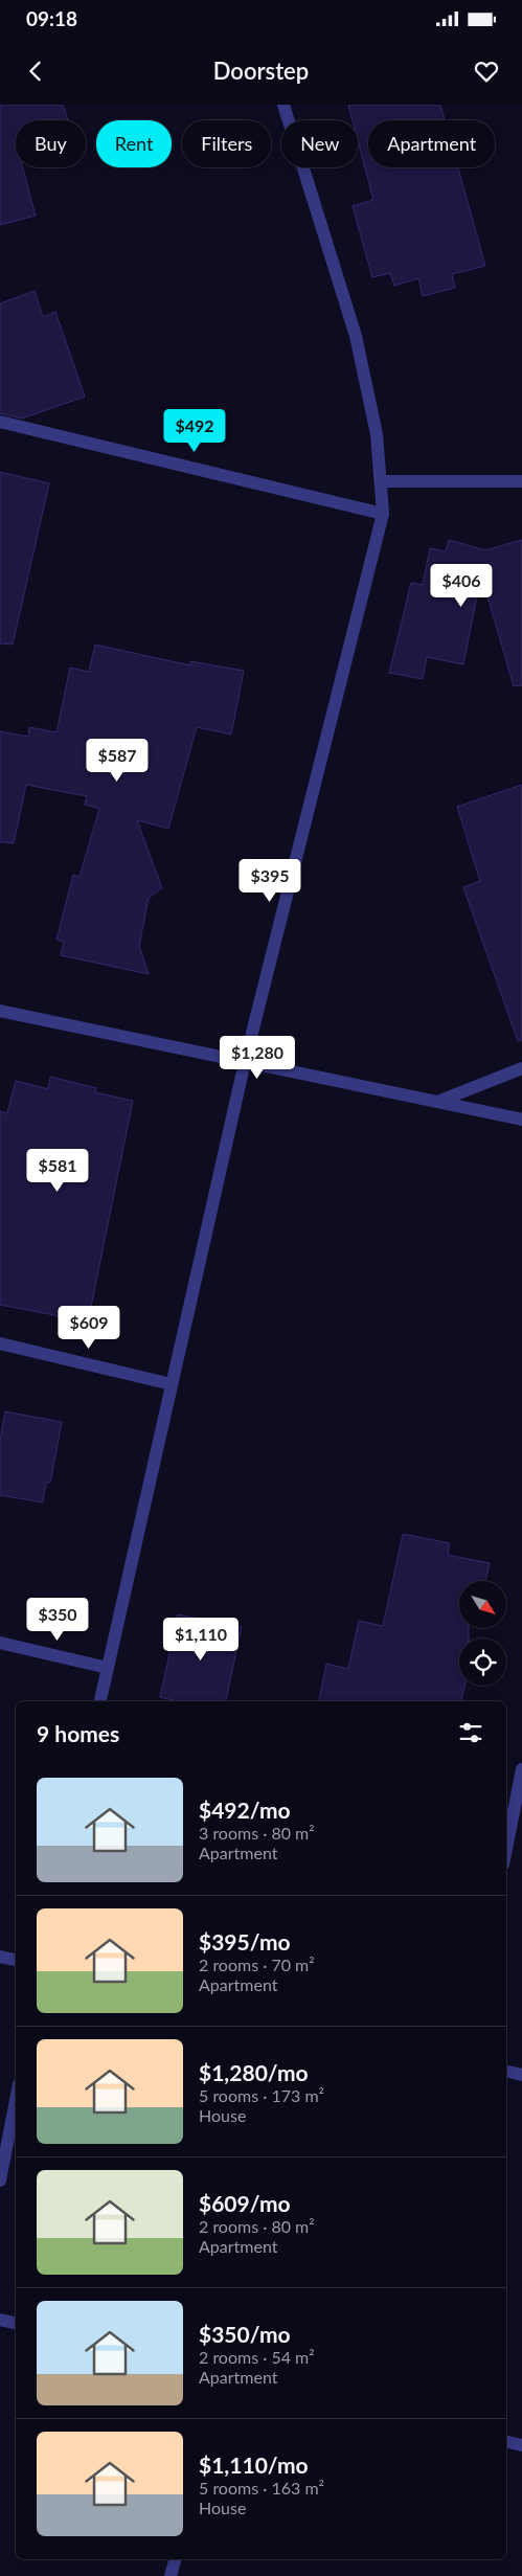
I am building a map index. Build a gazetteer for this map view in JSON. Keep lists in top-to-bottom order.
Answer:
{
  "north": "bottom right",
  "page": {
    "status": "09:18",
    "header": "Doorstep",
    "chip": [
      "Buy",
      "Rent",
      "Filters",
      "New",
      "Apartment"
    ],
    "price": [
      "$492",
      "$406",
      "$587",
      "$395",
      "$1,280",
      "$581",
      "$609",
      "$350",
      "$1,110"
    ],
    "heading": "9 homes",
    "list": [
      {
        "name": "$492/mo",
        "note": "3 rooms · 80 m² · Apartment"
      },
      {
        "name": "$395/mo",
        "note": "2 rooms · 70 m² · Apartment"
      },
      {
        "name": "$1,280/mo",
        "note": "5 rooms · 173 m² · House"
      },
      {
        "name": "$609/mo",
        "note": "2 rooms · 80 m² · Apartment"
      },
      {
        "name": "$350/mo",
        "note": "2 rooms · 54 m² · Apartment"
      },
      {
        "name": "$1,110/mo",
        "note": "5 rooms · 163 m² · House"
      }
    ]
  }
}
